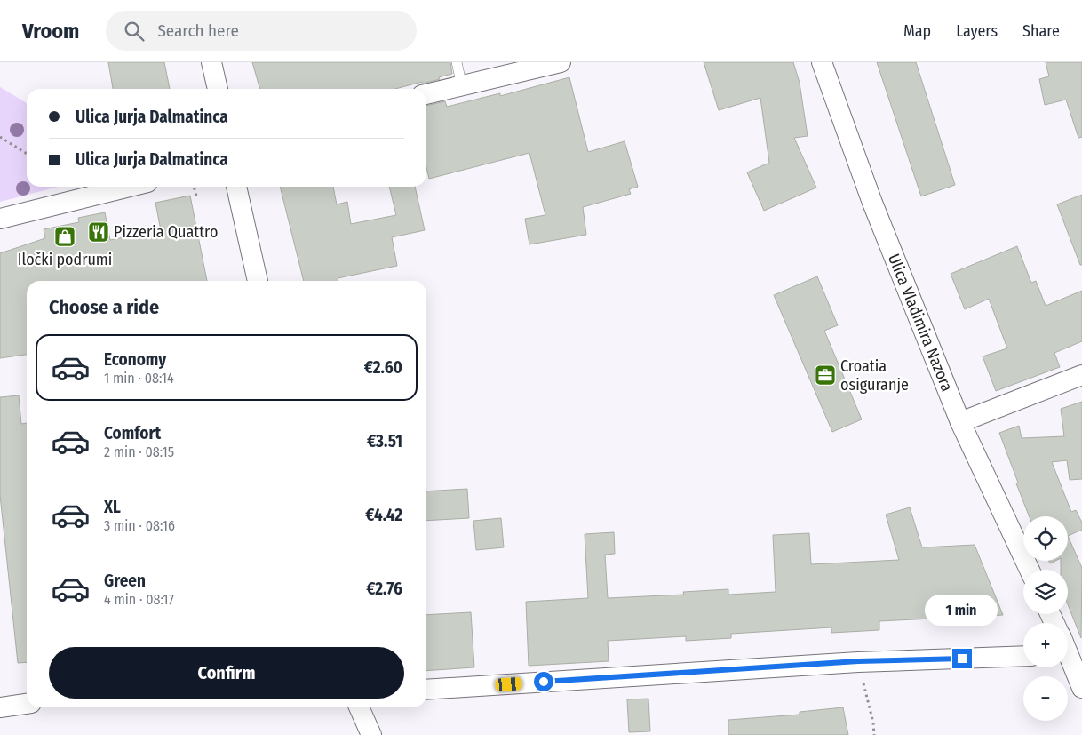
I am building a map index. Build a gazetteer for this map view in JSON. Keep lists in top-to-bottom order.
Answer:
{
  "streets": {
    "street": ["Ulica Vladimira Nazora"]
  },
  "places": {
    "restaurant": ["Pizzeria Quattro"],
    "shop": ["Iločki podrumi"],
    "office": ["Croatia osiguranje"]
  },
  "page": {
    "header": "Vroom",
    "search": "Search here",
    "nav": ["Map", "Layers", "Share"],
    "banner": ["Ulica Jurja Dalmatinca", "Ulica Jurja Dalmatinca"],
    "heading": "Choose a ride",
    "list": [
      {
        "name": "Economy",
        "note": "1 min · 08:14",
        "value": "€2.60"
      },
      {
        "name": "Comfort",
        "note": "2 min · 08:15",
        "value": "€3.51"
      },
      {
        "name": "XL",
        "note": "3 min · 08:16",
        "value": "€4.42"
      },
      {
        "name": "Green",
        "note": "4 min · 08:17",
        "value": "€2.76"
      }
    ],
    "map_buttons": ["+", "−"],
    "bubble": "1 min",
    "buttons": "Confirm"
  }
}
